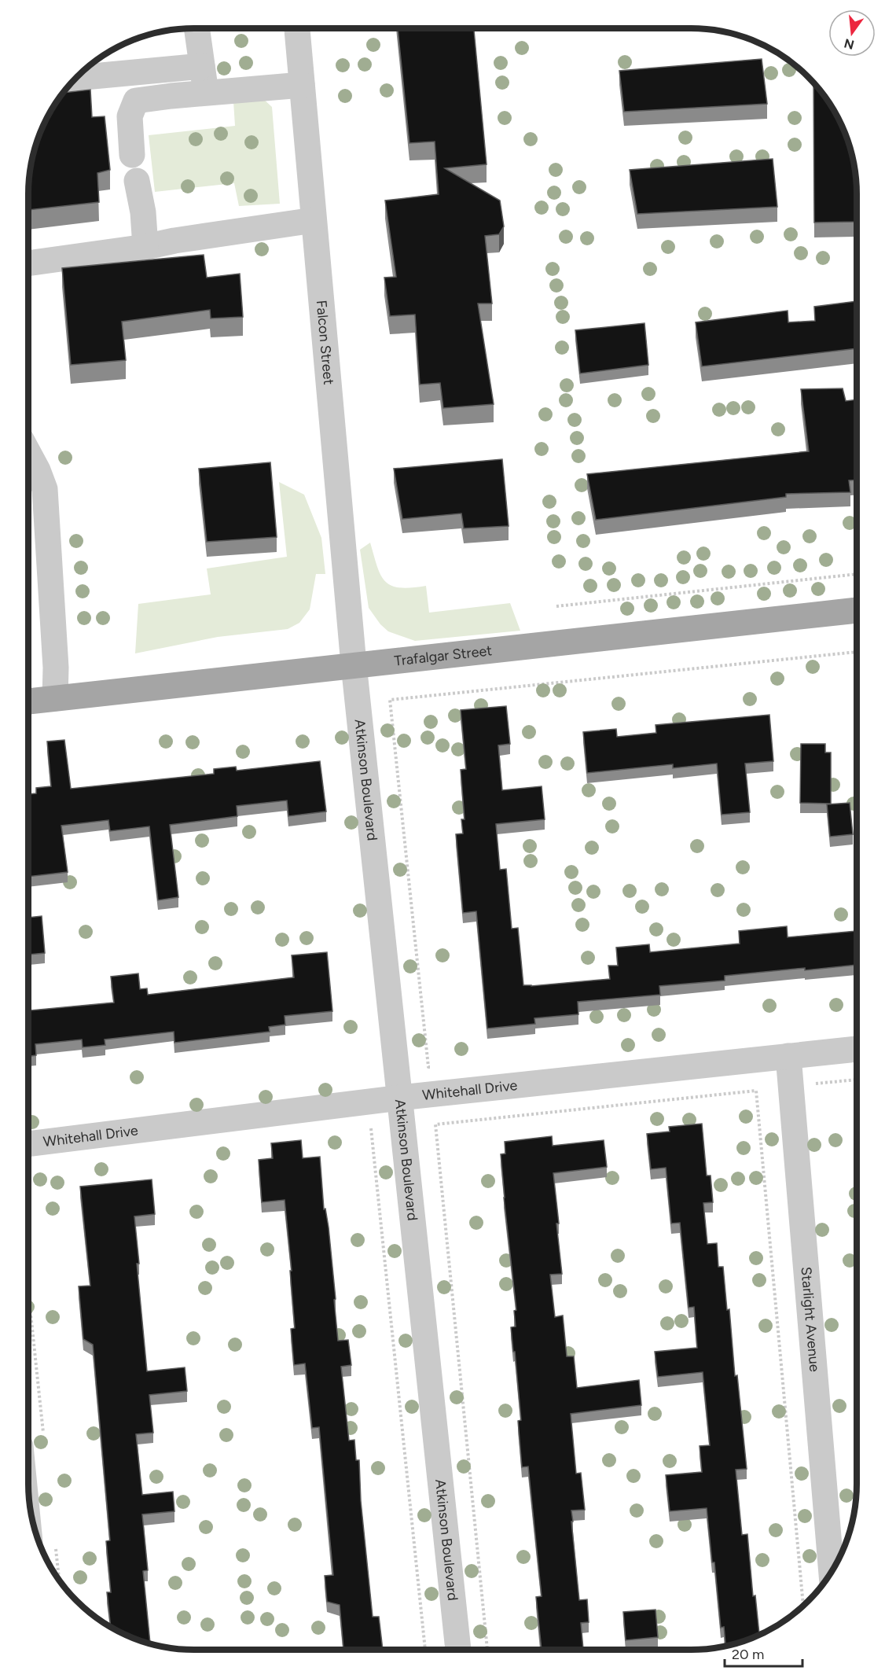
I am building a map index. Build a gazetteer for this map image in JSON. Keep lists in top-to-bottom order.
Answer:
{
  "streets": {
    "main road": ["Trafalgar Street"],
    "street": [
      "Falcon Street",
      "Atkinson Boulevard",
      "Whitehall Drive",
      "Starlight Avenue"
    ]
  },
  "crossings": [
    ["Falcon Street", "Trafalgar Street"],
    ["Falcon Street", "Atkinson Boulevard"],
    ["Trafalgar Street", "Atkinson Boulevard"],
    ["Atkinson Boulevard", "Whitehall Drive"],
    ["Whitehall Drive", "Starlight Avenue"]
  ],
  "scale_bar": "20 m",
  "north": "bottom"
}
